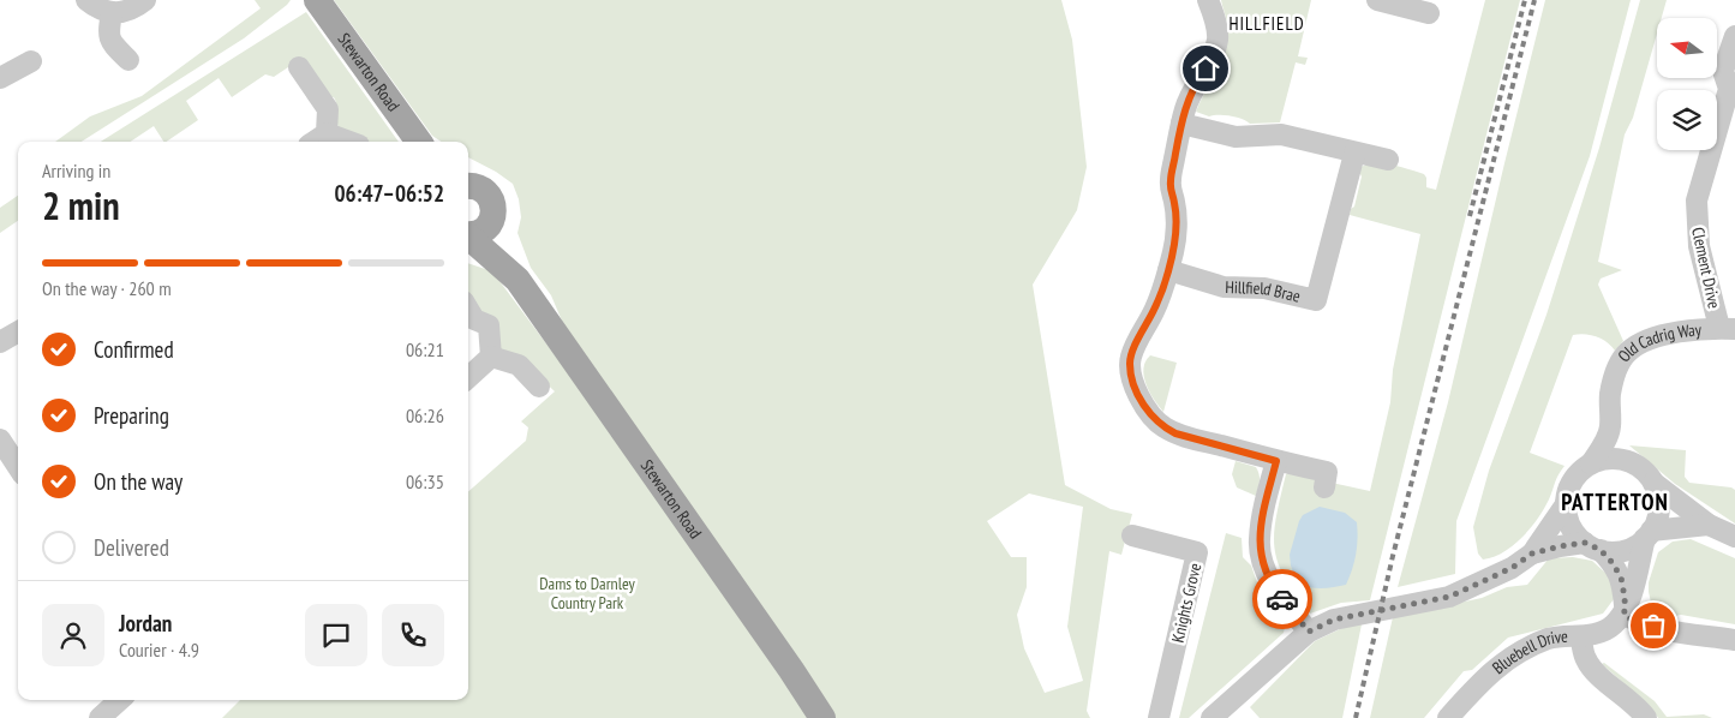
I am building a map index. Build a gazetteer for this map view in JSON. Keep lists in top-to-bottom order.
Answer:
{
  "streets": {
    "main road": ["Stewarton Road"],
    "street": [
      "Clement Drive",
      "Hillfield Brae",
      "Old Cadrig Way",
      "Knights Grove",
      "Bluebell Drive"
    ]
  },
  "crossings": [
    ["Clement Drive", "Old Cadrig Way"]
  ],
  "districts": ["HILLFIELD", "PATTERTON"],
  "parks": ["Dams to Darnley Country Park"],
  "north": "left",
  "page": {
    "heading": ["2 min", "Arriving in", "06:47–06:52"],
    "panel": ["Jordan", "Courier · 4.9"],
    "bar": "On the way · 260 m",
    "list": [
      ["Confirmed", "06:21"],
      ["Preparing", "06:26"],
      ["On the way", "06:35"],
      "Delivered"
    ]
  }
}
